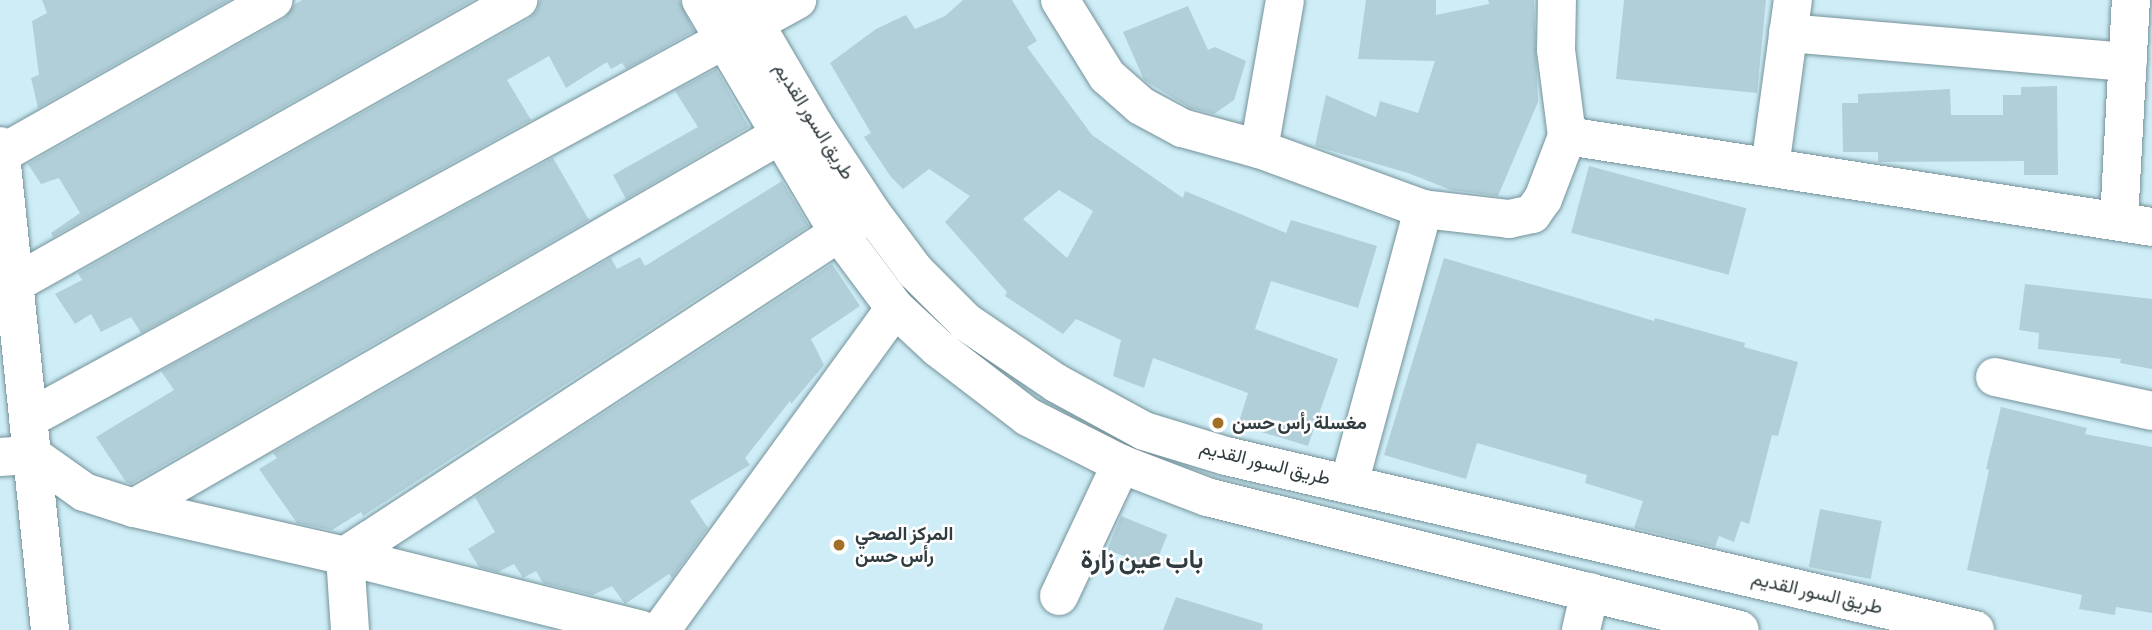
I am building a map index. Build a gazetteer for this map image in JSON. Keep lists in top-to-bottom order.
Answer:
{
  "streets": {
    "street": ["طريق السور القديم"]
  },
  "districts": ["باب عين زارة"],
  "places": ["مغسلة رأس حسن", "المركز الصحي رأس حسن"]
}
